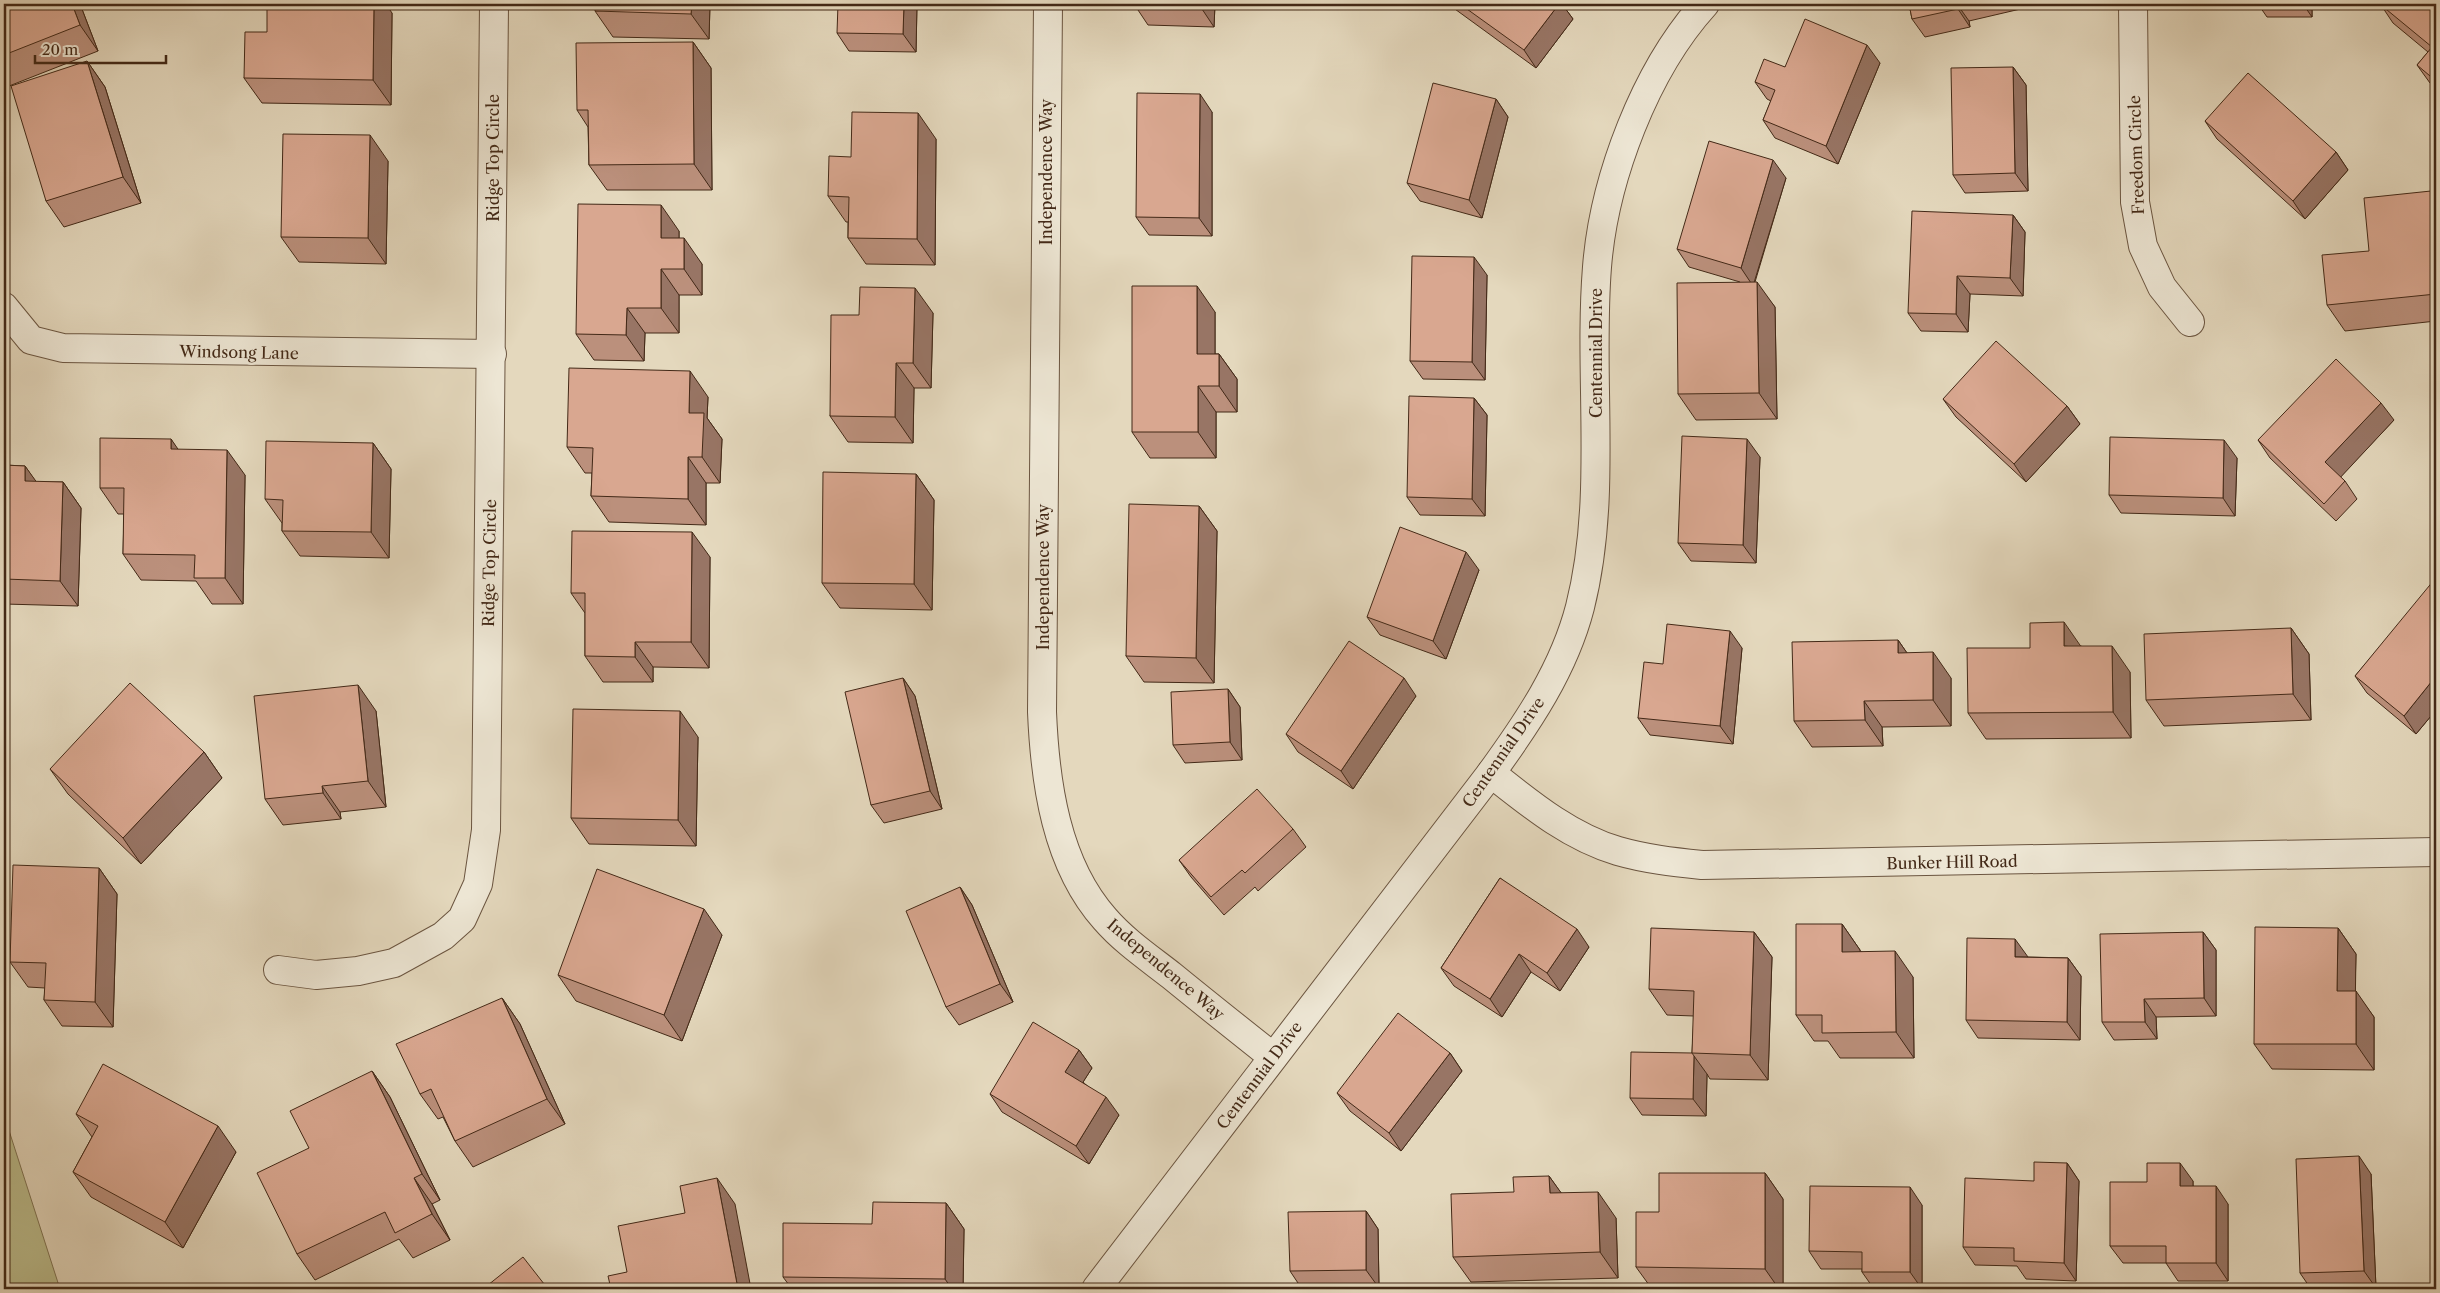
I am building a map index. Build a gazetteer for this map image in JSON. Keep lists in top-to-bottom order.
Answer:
{
  "streets": {
    "street": [
      "Freedom Circle",
      "Ridge Top Circle",
      "Independence Way",
      "Windsong Lane",
      "Centennial Drive",
      "Bunker Hill Road"
    ]
  },
  "crossings": [
    ["Ridge Top Circle", "Windsong Lane"],
    ["Independence Way", "Centennial Drive"],
    ["Centennial Drive", "Bunker Hill Road"]
  ],
  "scale_bar": "20 m"
}
